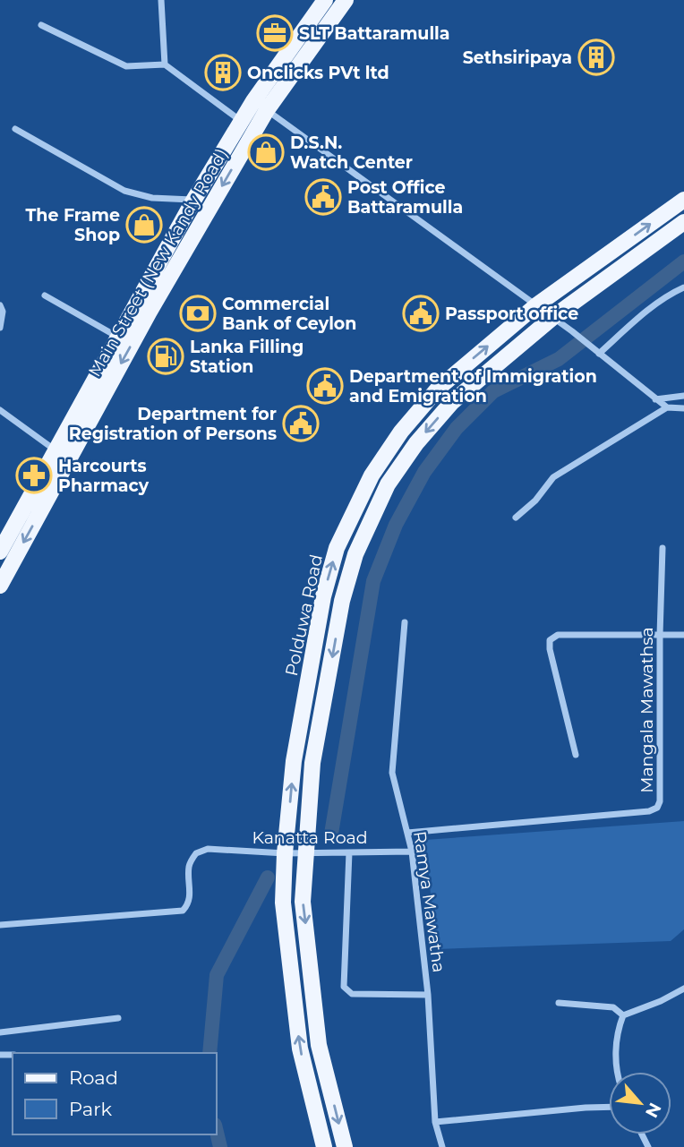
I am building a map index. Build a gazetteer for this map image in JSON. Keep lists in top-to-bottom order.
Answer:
{
  "streets": {
    "main road": ["Main Street (New Kandy Road)", "Polduwa Road"],
    "street": ["Mangala Mawathsa", "Kanatta Road", "Ramya Mawatha"]
  },
  "crossings": [
    ["Polduwa Road", "Kanatta Road"],
    ["Mangala Mawathsa", "Ramya Mawatha"],
    ["Kanatta Road", "Ramya Mawatha"]
  ],
  "places": {
    "office": ["SLT Battaramulla"],
    "building": ["Sethsiripaya", "Onclicks PVt ltd"],
    "shop": ["D.S.N. Watch Center", "The Frame Shop"],
    "public building": [
      "Post Office Battaramulla",
      "Passport office",
      "Department of Immigration and Emigration",
      "Department for Registration of Persons"
    ],
    "bank": ["Commercial Bank of Ceylon"],
    "fuel station": ["Lanka Filling Station"],
    "pharmacy": ["Harcourts Pharmacy"]
  },
  "legend": ["Road", "Park"],
  "north": "bottom right"
}
